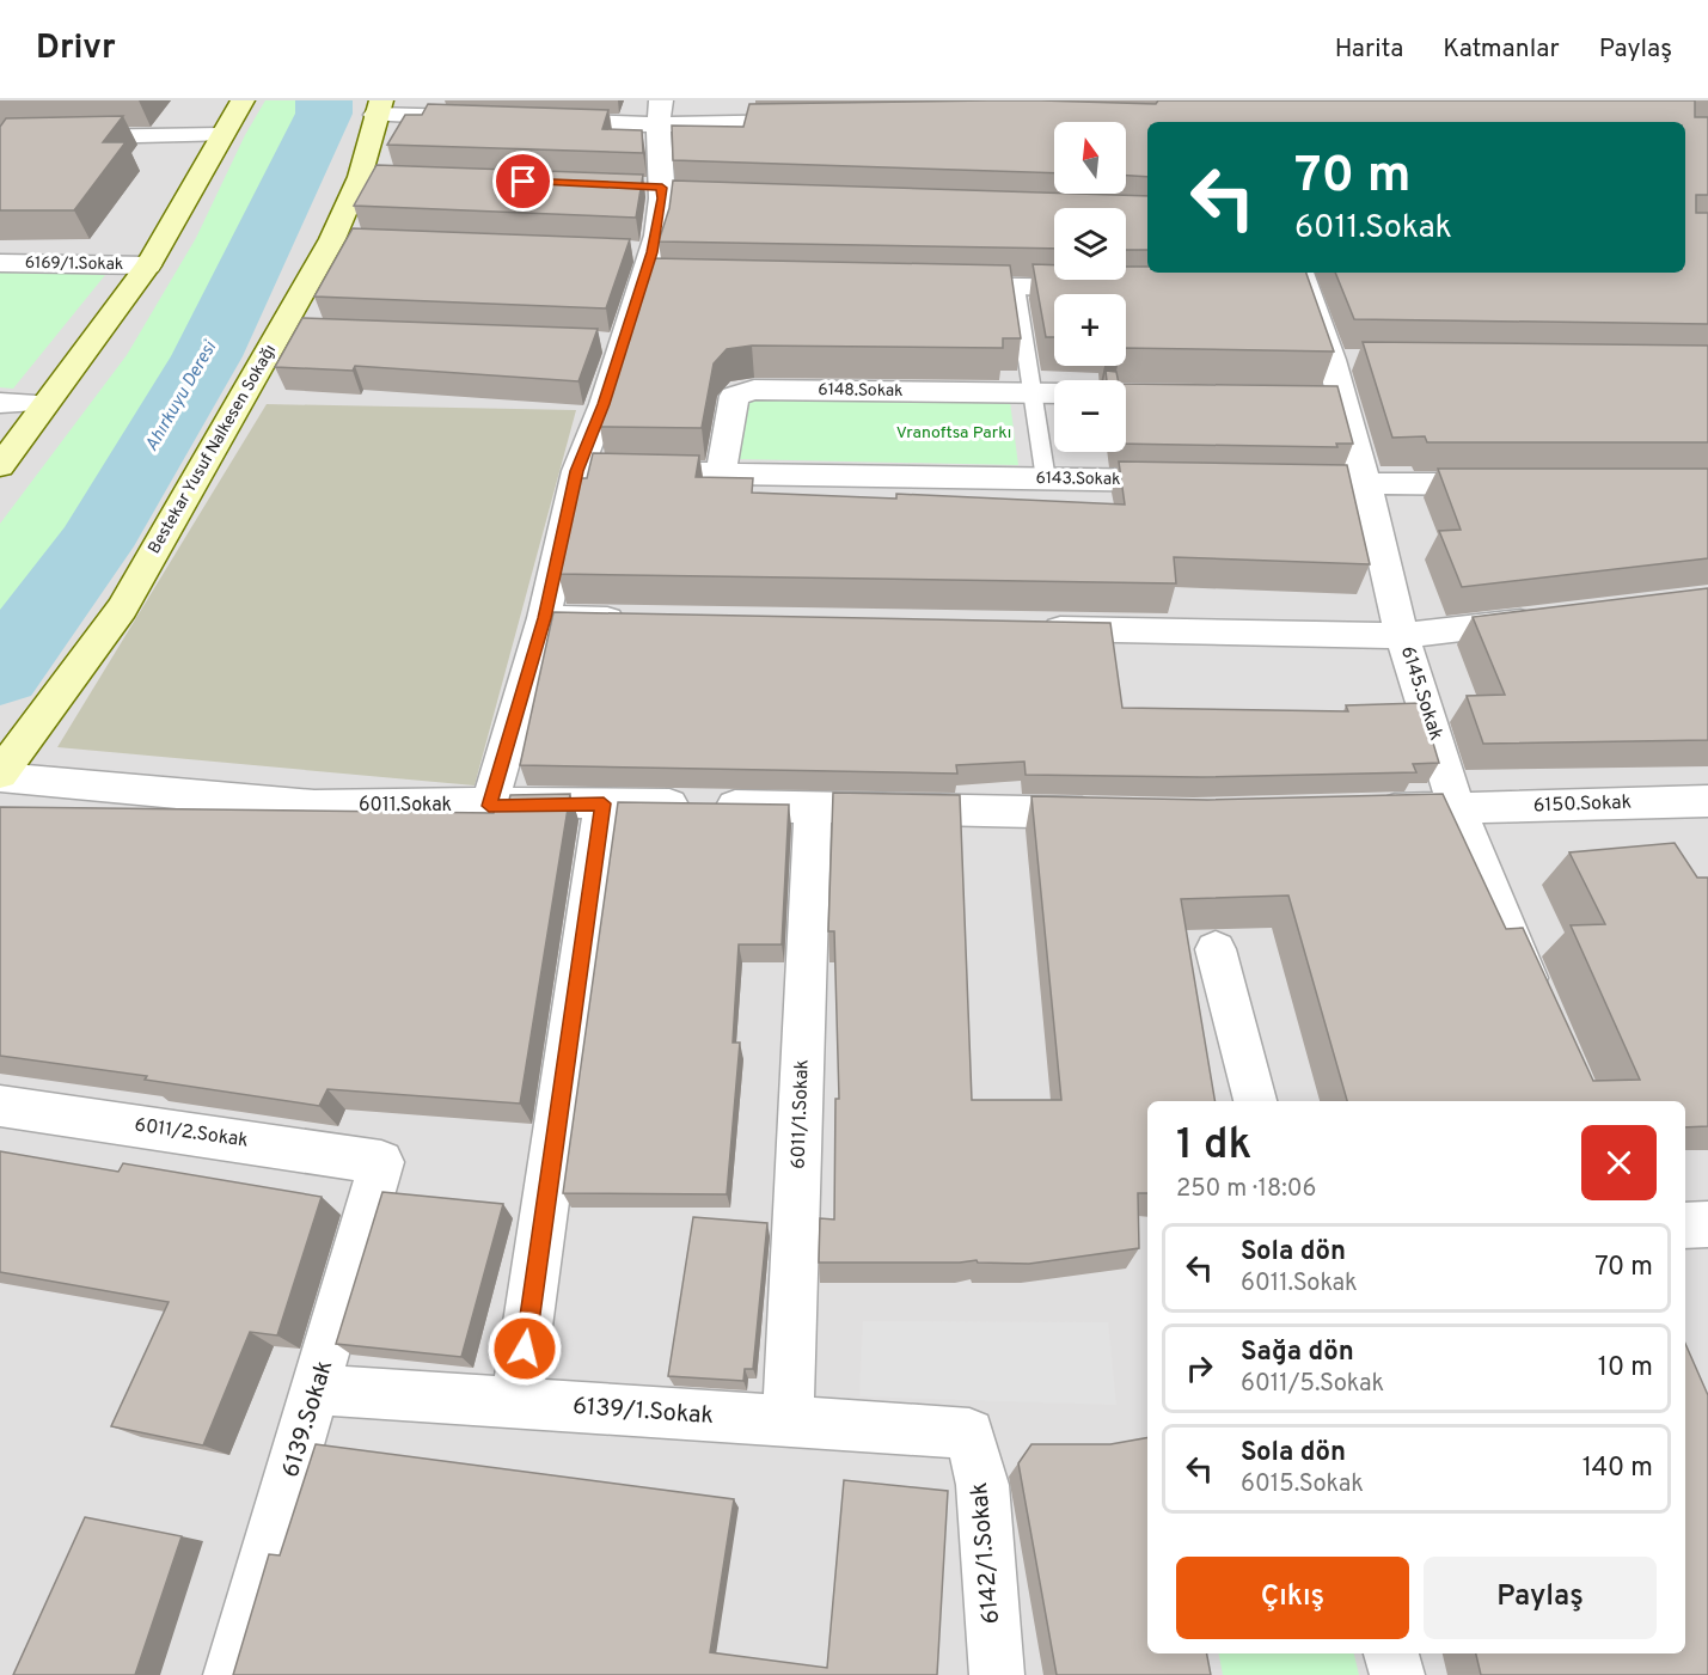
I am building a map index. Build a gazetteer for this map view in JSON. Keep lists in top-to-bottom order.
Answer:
{
  "streets": {
    "main road": ["Bestekar Yusuf Nalkesen Sokağı"],
    "street": [
      "6169/1.Sokak",
      "6148.Sokak",
      "6143.Sokak",
      "6145.Sokak",
      "6150.Sokak",
      "6011.Sokak",
      "6011/1.Sokak",
      "6011/2.Sokak",
      "6139/1.Sokak",
      "6139.Sokak",
      "6142/1.Sokak"
    ]
  },
  "crossings": [
    ["6148.Sokak", "6143.Sokak"],
    ["Bestekar Yusuf Nalkesen Sokağı", "6011.Sokak"],
    ["6145.Sokak", "6150.Sokak"],
    ["6011.Sokak", "6011/1.Sokak"],
    ["6011/1.Sokak", "6139/1.Sokak"],
    ["6011/2.Sokak", "6139.Sokak"],
    ["6139/1.Sokak", "6139.Sokak"],
    ["6139/1.Sokak", "6142/1.Sokak"]
  ],
  "water": ["Ahırkuyu Deresi"],
  "parks": ["Vranoftsa Parkı"],
  "north": "top",
  "page": {
    "header": "Drivr",
    "nav": ["Harita", "Katmanlar", "Paylaş"],
    "map_buttons": ["+", "−"],
    "turn": ["70 m", "6011.Sokak"],
    "heading": ["1 dk", "250 m · 18:06"],
    "list": [
      {
        "name": "Sola dön",
        "note": "6011.Sokak",
        "value": "70 m"
      },
      {
        "name": "Sağa dön",
        "note": "6011/5.Sokak",
        "value": "10 m"
      },
      {
        "name": "Sola dön",
        "note": "6015.Sokak",
        "value": "140 m"
      }
    ],
    "buttons": ["Çıkış", "Paylaş"]
  }
}
